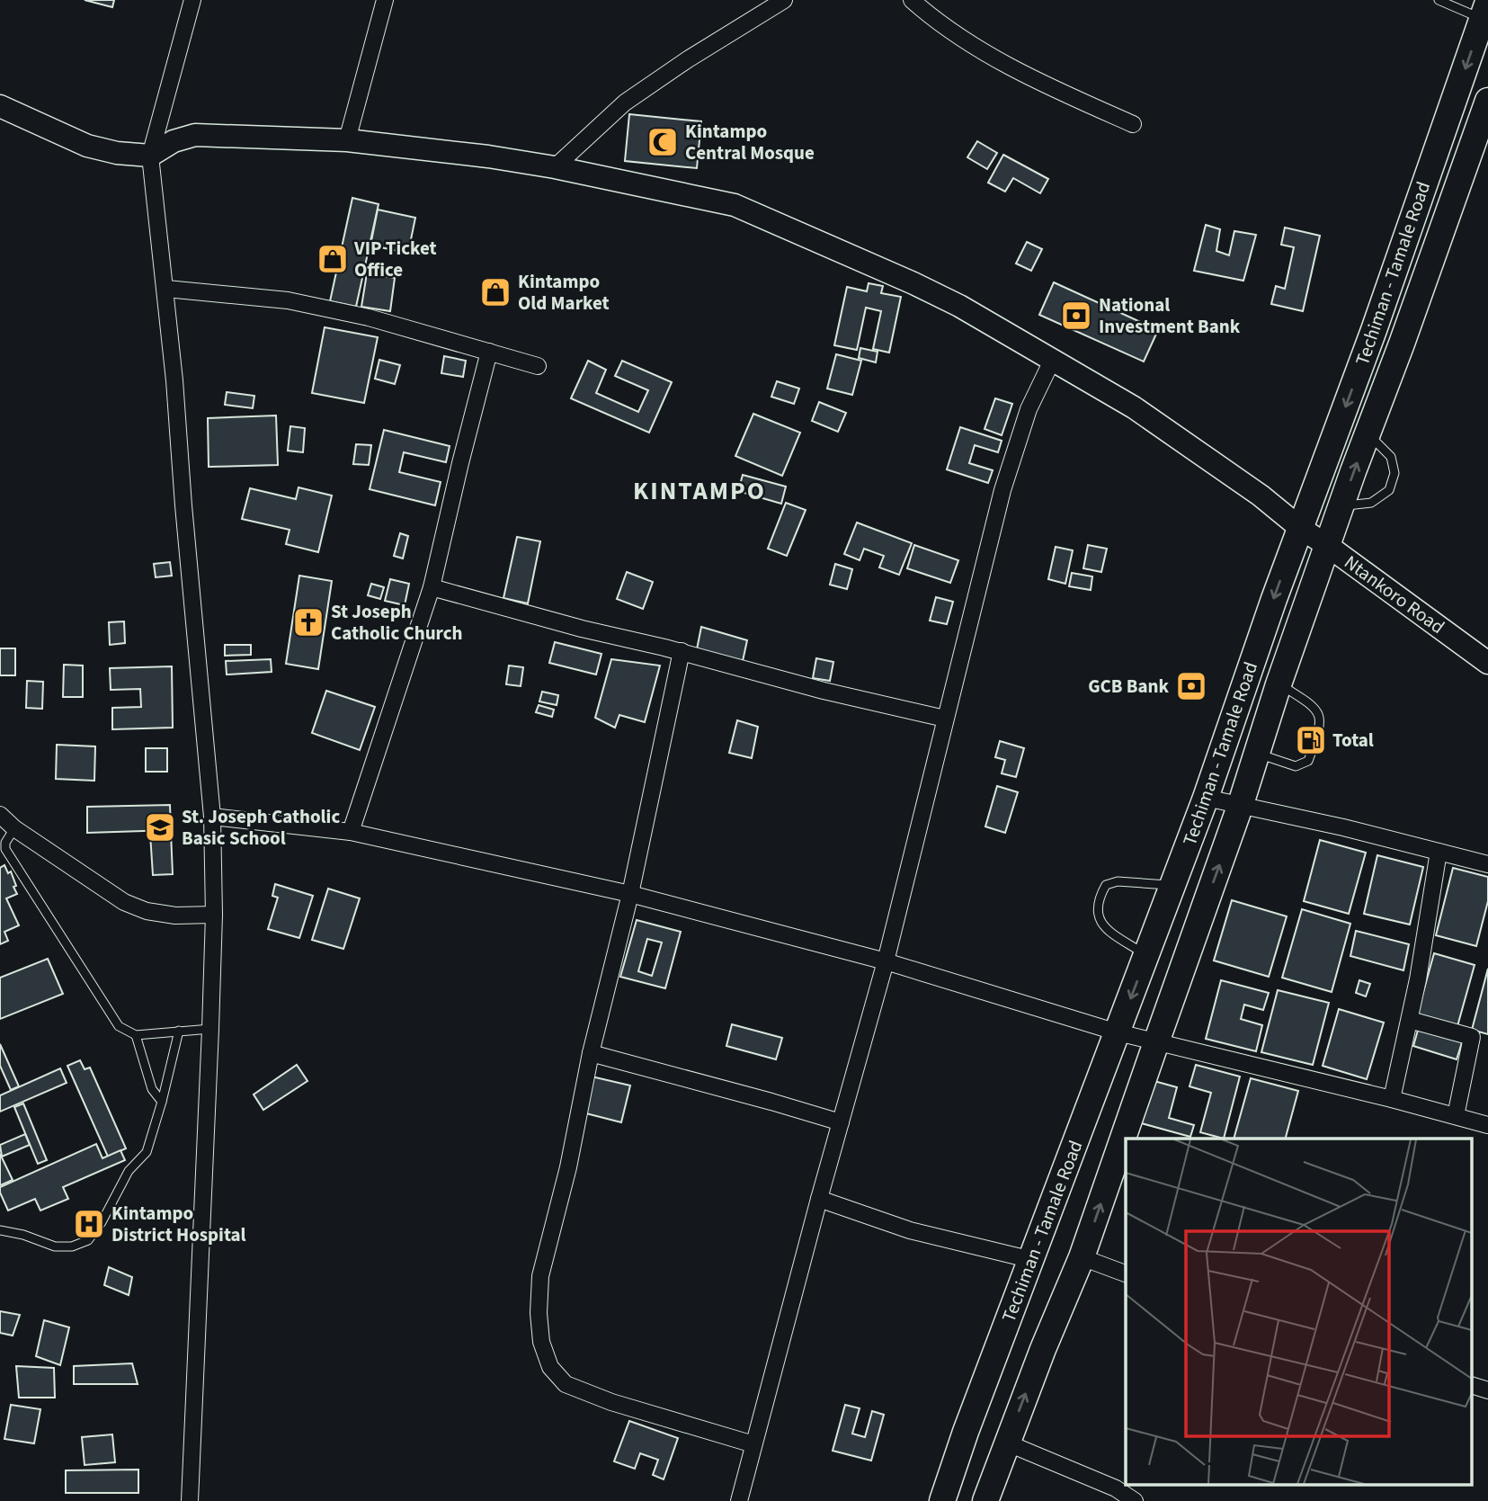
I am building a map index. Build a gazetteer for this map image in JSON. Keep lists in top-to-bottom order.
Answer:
{
  "streets": {
    "highway": ["Techiman - Tamale Road"],
    "main road": ["Ntankoro Road"]
  },
  "crossings": [
    ["Techiman - Tamale Road", "Ntankoro Road"]
  ],
  "districts": ["KINTAMPO"],
  "places": {
    "mosque": ["Kintampo Central Mosque"],
    "shop": ["VIP Ticket Office", "Kintampo Old Market"],
    "bank": ["National Investment Bank", "GCB Bank"],
    "church": ["St Joseph Catholic Church"],
    "fuel station": ["Total"],
    "school or university": ["St. Joseph Catholic Basic School"],
    "hospital": ["Kintampo District Hospital"]
  }
}
